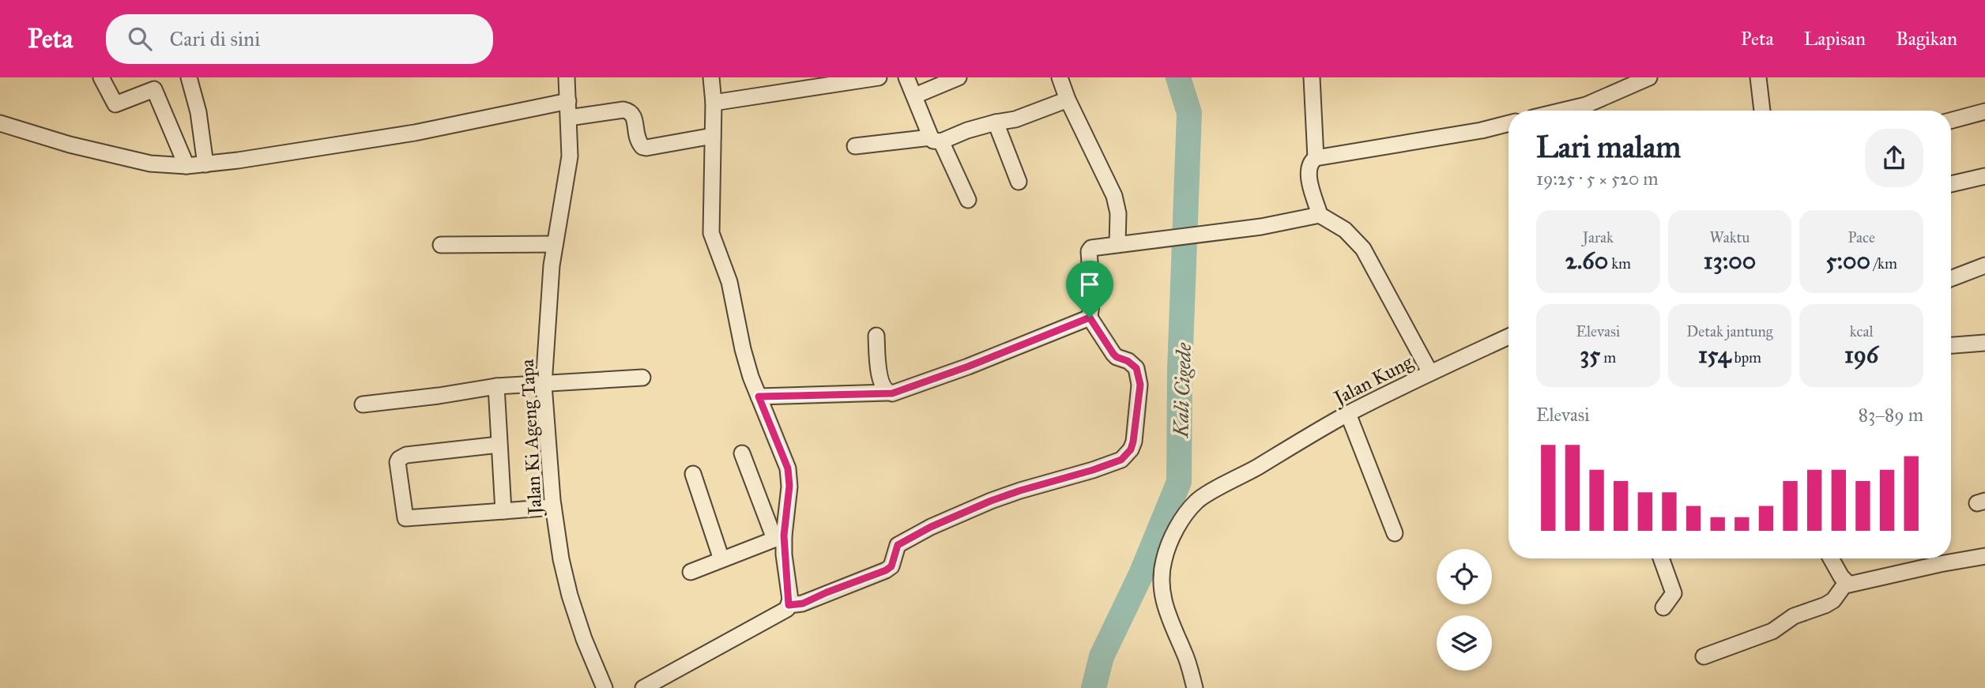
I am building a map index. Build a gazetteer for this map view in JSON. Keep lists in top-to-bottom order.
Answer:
{
  "streets": {
    "street": ["Jalan Kung", "Jalan Ki Ageng Tapa"]
  },
  "water": ["Kali Cigede"],
  "page": {
    "header": "Peta",
    "search": "Cari di sini",
    "nav": ["Peta", "Lapisan", "Bagikan"],
    "heading": ["Lari malam", "19:25 · 5 × 520 m"],
    "stats": [
      ["Jarak", "2.60 km"],
      ["Waktu", "13:00"],
      ["Pace", "5:00 /km"],
      ["Elevasi", "35 m"],
      ["Detak jantung", "154 bpm"],
      ["kcal", "196"]
    ],
    "chart": ["Elevasi", "83–89 m"]
  }
}
